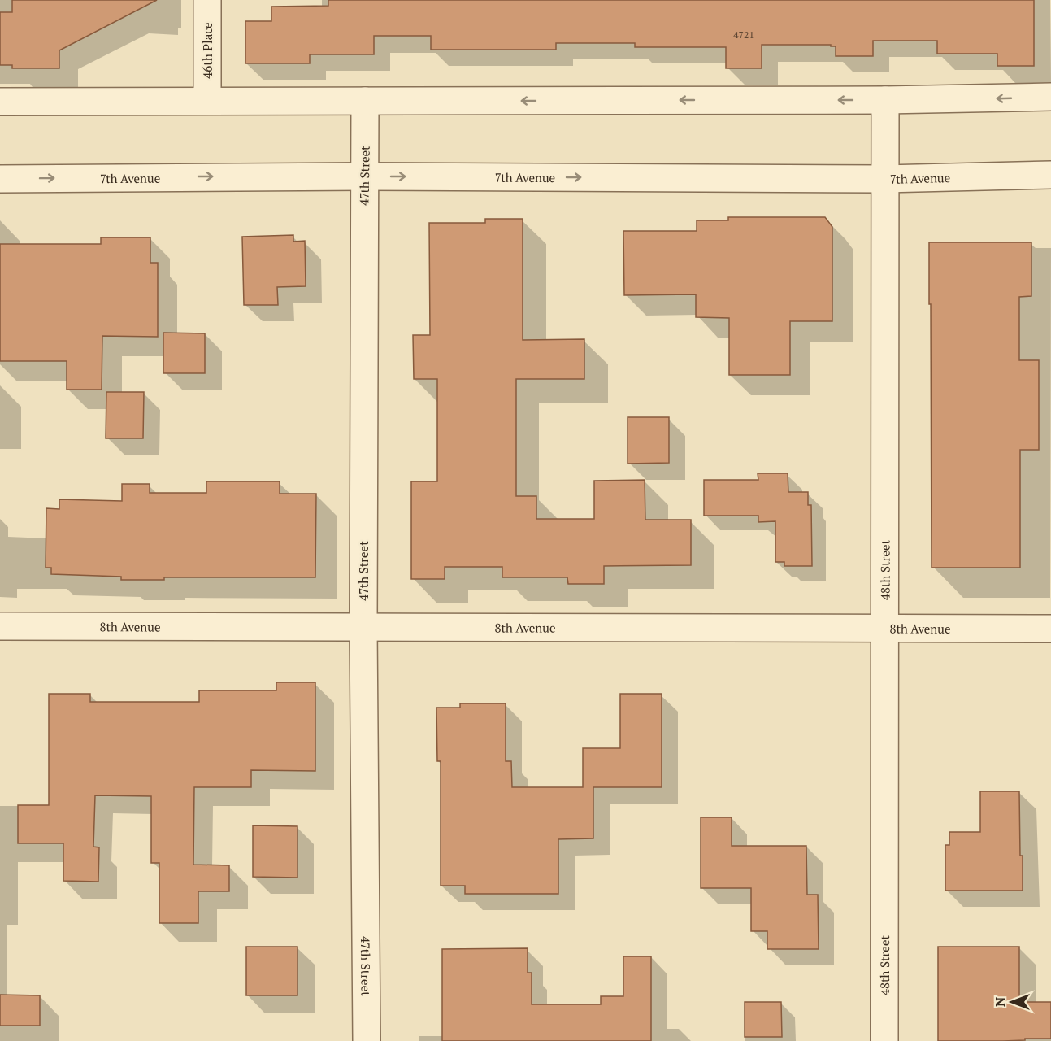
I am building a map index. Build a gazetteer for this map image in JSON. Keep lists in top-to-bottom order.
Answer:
{
  "streets": {
    "street": [
      "46th Place",
      "47th Street",
      "7th Avenue",
      "48th Street",
      "8th Avenue"
    ]
  },
  "crossings": [
    ["47th Street", "7th Avenue"],
    ["47th Street", "8th Avenue"],
    ["7th Avenue", "48th Street"],
    ["48th Street", "8th Avenue"]
  ],
  "house_numbers": ["4721"],
  "north": "left"
}
